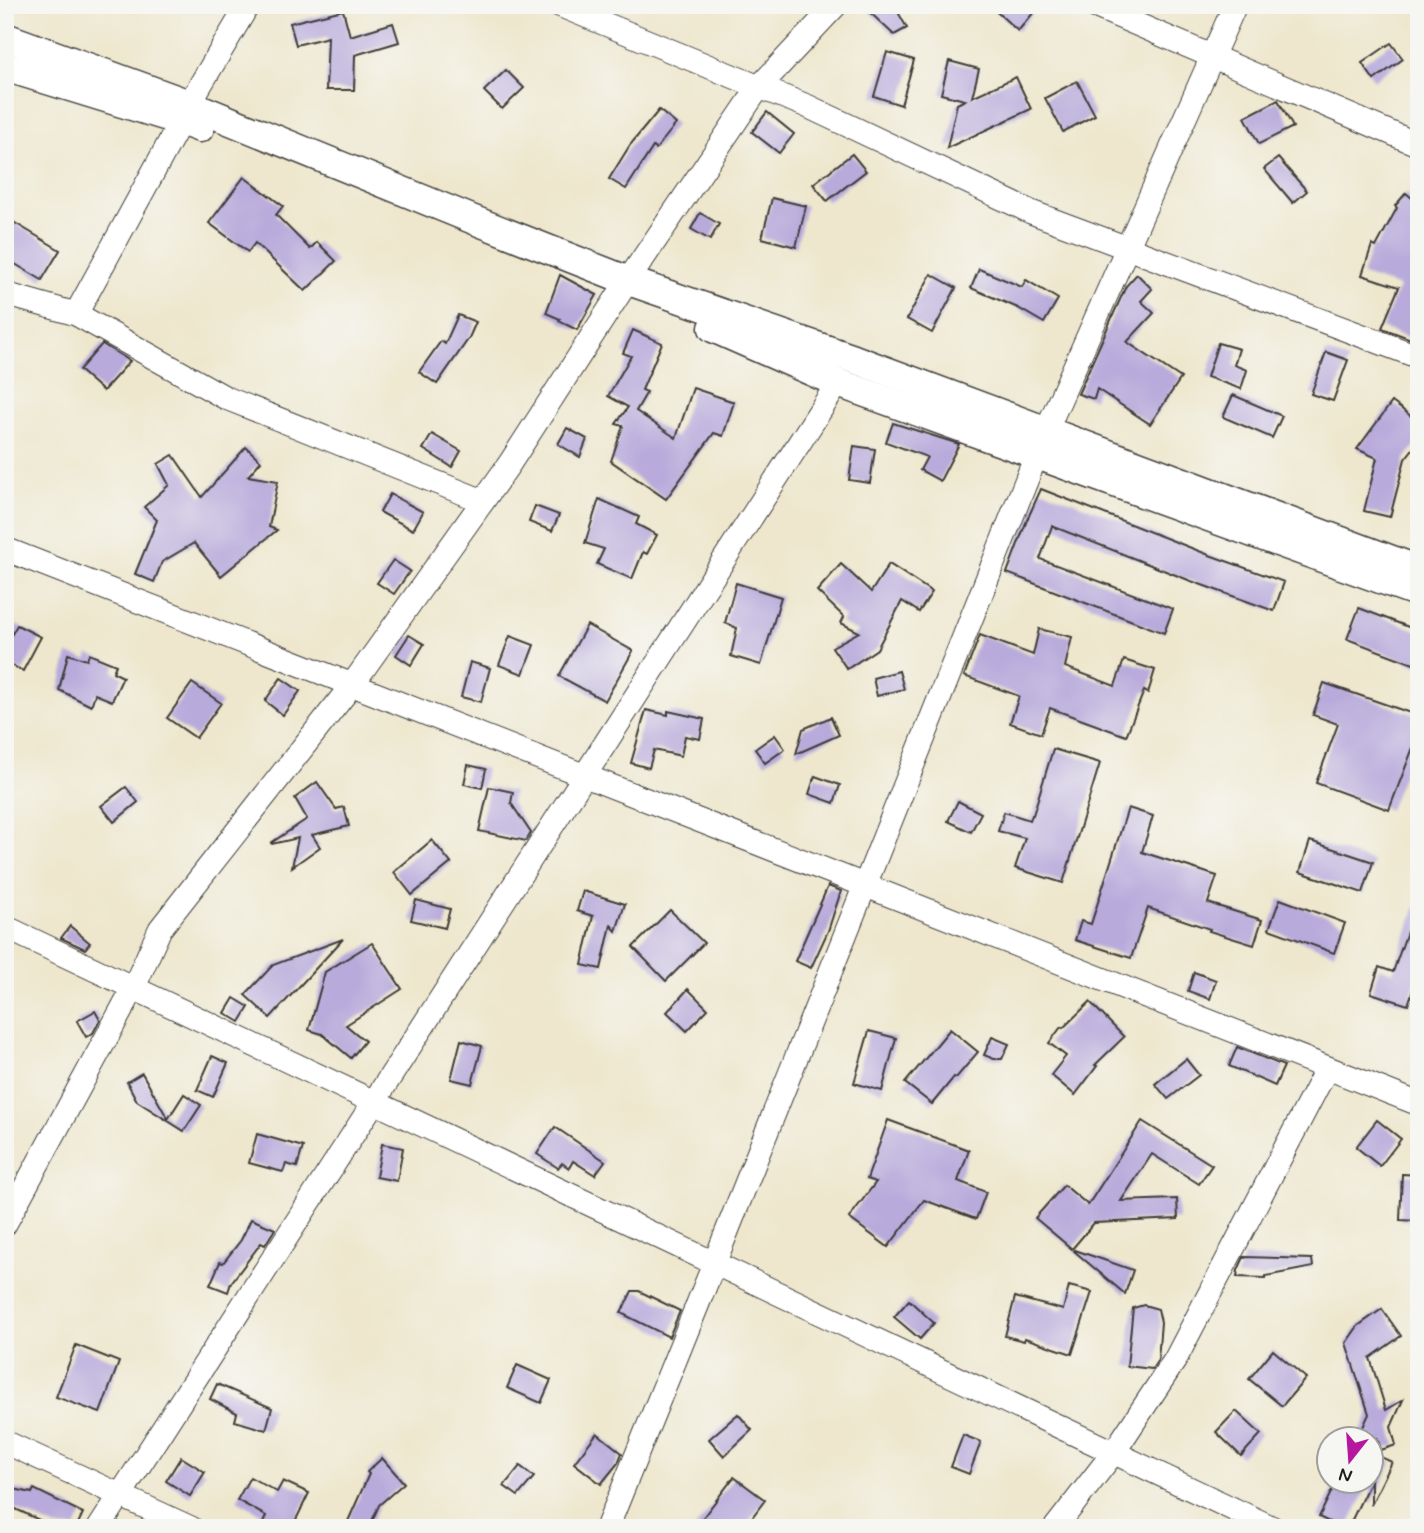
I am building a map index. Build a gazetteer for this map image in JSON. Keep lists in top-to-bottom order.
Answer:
{
  "north": "bottom"
}
